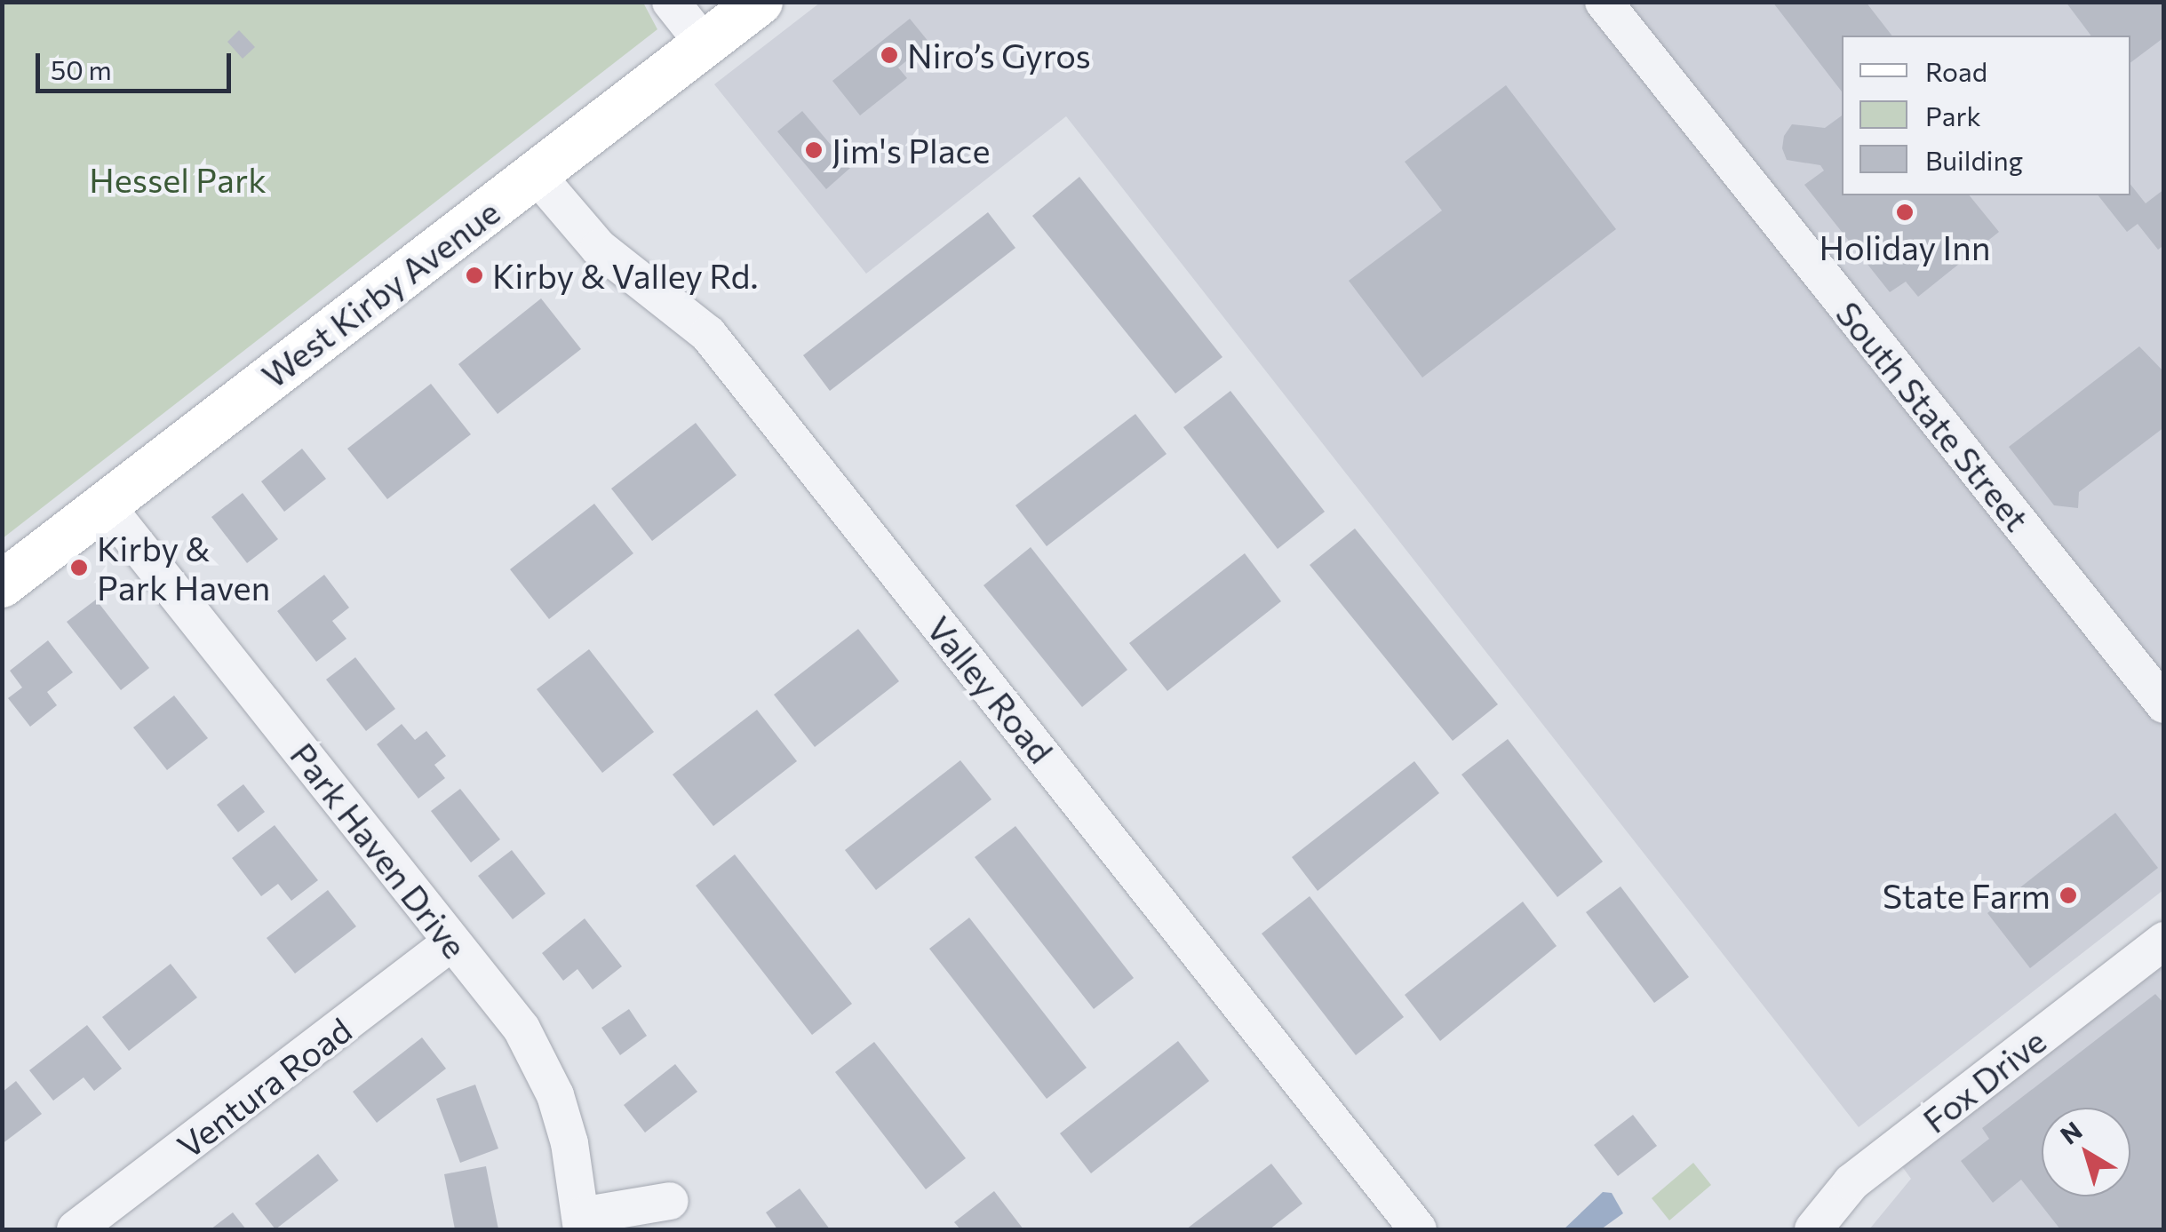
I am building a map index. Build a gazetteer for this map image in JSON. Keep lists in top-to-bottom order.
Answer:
{
  "streets": {
    "main road": ["West Kirby Avenue"],
    "street": [
      "South State Street",
      "Valley Road",
      "Park Haven Drive",
      "Fox Drive",
      "Ventura Road"
    ]
  },
  "crossings": [
    ["West Kirby Avenue", "Valley Road"],
    ["West Kirby Avenue", "Park Haven Drive"],
    ["Park Haven Drive", "Ventura Road"]
  ],
  "parks": ["Hessel Park"],
  "places": [
    "Niro’s Gyros",
    "Jim's Place",
    "Holiday Inn",
    "Kirby & Valley Rd.",
    "Kirby & Park Haven",
    "State Farm"
  ],
  "legend": ["Road", "Park", "Building"],
  "scale_bar": "50 m",
  "north": "top left"
}
